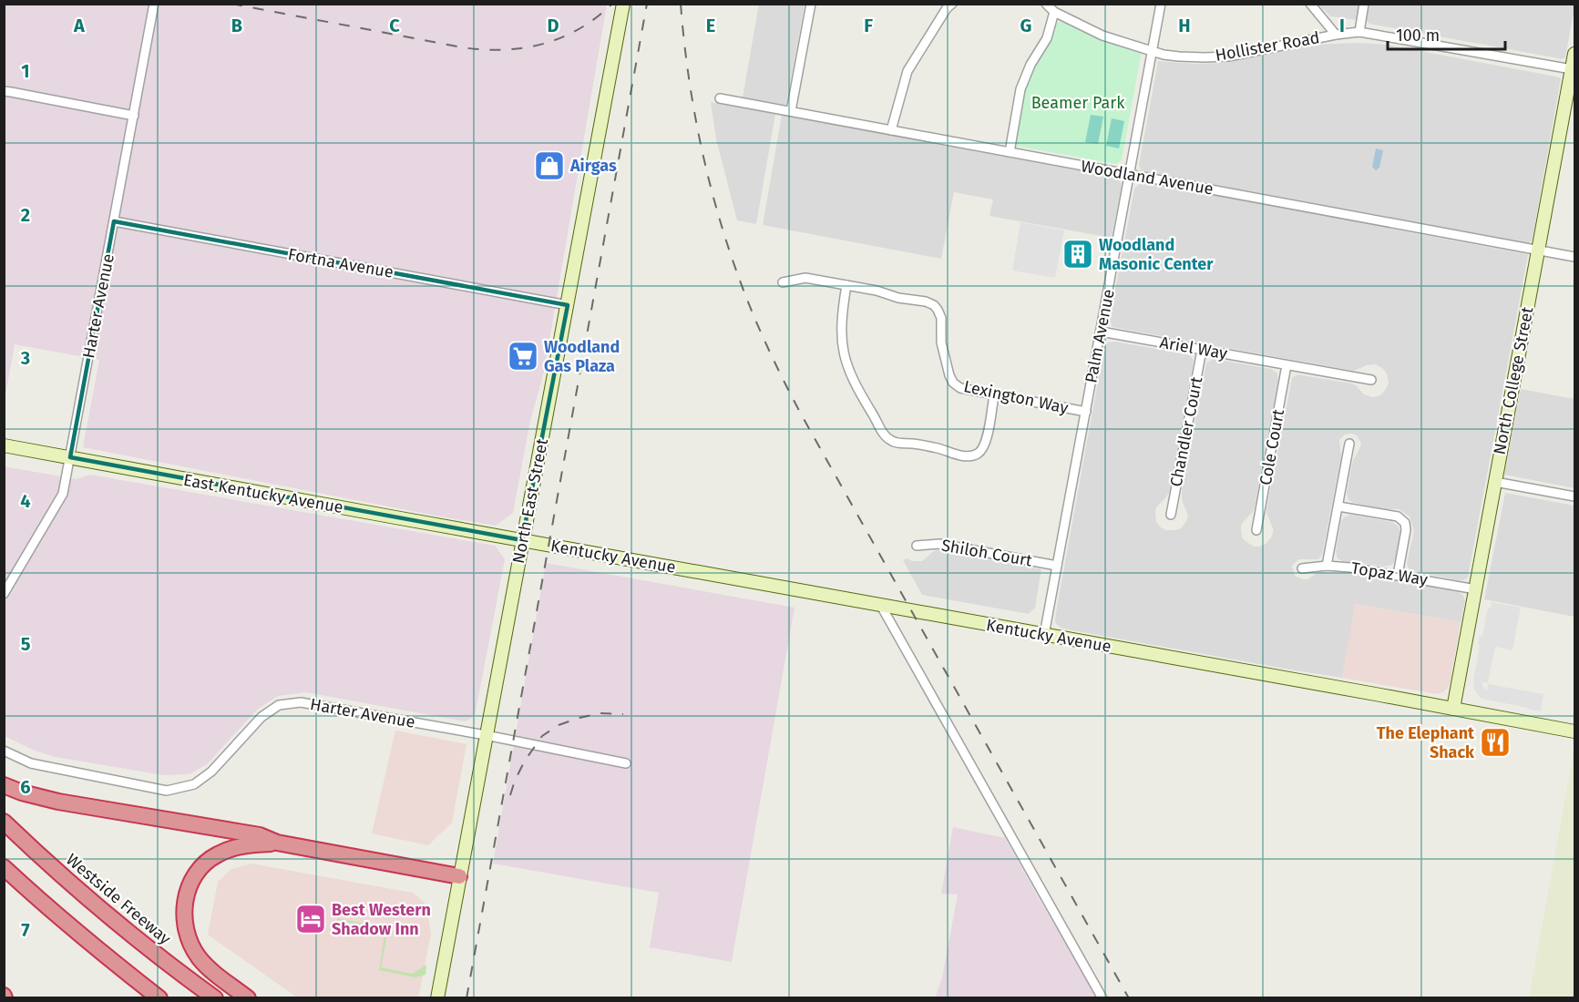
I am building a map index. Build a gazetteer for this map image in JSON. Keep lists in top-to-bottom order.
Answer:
{
  "streets": {
    "highway": ["Westside Freeway"],
    "street": [
      "Hollister Road",
      "Woodland Avenue",
      "Fortna Avenue",
      "Harter Avenue",
      "Palm Avenue",
      "Ariel Way",
      "North College Street",
      "Lexington Way",
      "Chandler Court",
      "Cole Court",
      "East Kentucky Avenue",
      "North East Street",
      "Shiloh Court",
      "Kentucky Avenue",
      "Topaz Way"
    ]
  },
  "crossings": [
    ["Hollister Road", "Palm Avenue"],
    ["Hollister Road", "North College Street"],
    ["Woodland Avenue", "Palm Avenue"],
    ["Woodland Avenue", "North College Street"],
    ["Fortna Avenue", "Harter Avenue"],
    ["Fortna Avenue", "North East Street"],
    ["Harter Avenue", "East Kentucky Avenue"],
    ["Harter Avenue", "North East Street"],
    ["Palm Avenue", "Ariel Way"],
    ["Palm Avenue", "Lexington Way"],
    ["Palm Avenue", "Shiloh Court"],
    ["Palm Avenue", "Kentucky Avenue"],
    ["Ariel Way", "Chandler Court"],
    ["Ariel Way", "Cole Court"],
    ["North College Street", "Kentucky Avenue"],
    ["North College Street", "Topaz Way"],
    ["East Kentucky Avenue", "North East Street"],
    ["East Kentucky Avenue", "Kentucky Avenue"],
    ["North East Street", "Kentucky Avenue"]
  ],
  "parks": ["Beamer Park"],
  "places": {
    "shop": ["Airgas"],
    "building": ["Woodland Masonic Center"],
    "supermarket": ["Woodland Gas Plaza"],
    "restaurant": ["The Elephant Shack"],
    "hotel": ["Best Western Shadow Inn"]
  },
  "scale_bar": "100 m",
  "grid": {
    "columns": [
      "A",
      "B",
      "C",
      "D",
      "E",
      "F",
      "G",
      "H",
      "I"
    ],
    "rows": [
      "1",
      "2",
      "3",
      "4",
      "5",
      "6",
      "7"
    ]
  }
}
